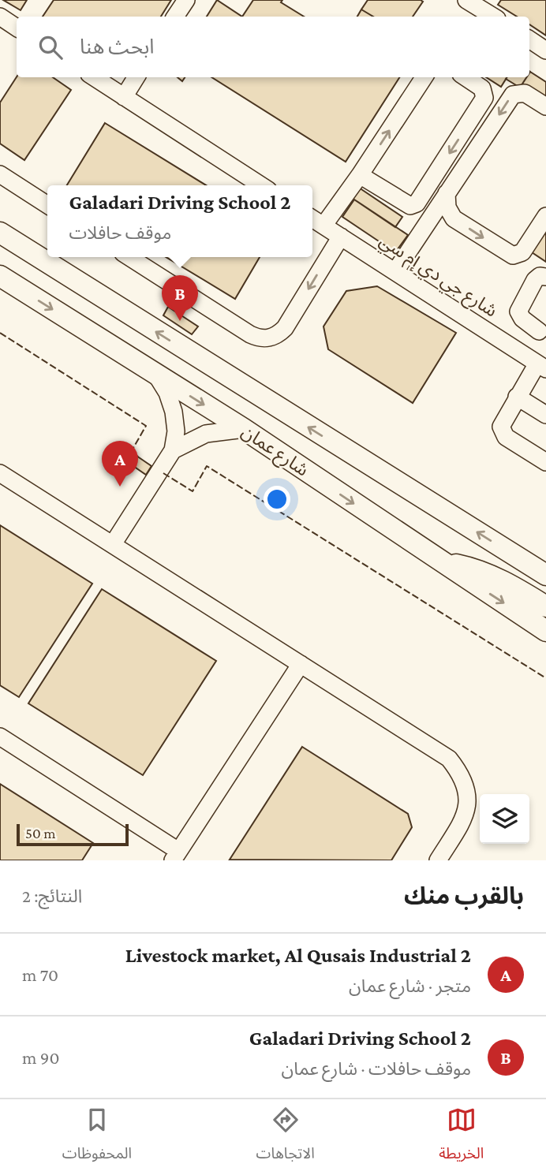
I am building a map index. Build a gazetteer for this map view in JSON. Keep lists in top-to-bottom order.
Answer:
{
  "streets": {
    "main road": ["شارع عمان"],
    "street": ["شارع جي دي إم سي"]
  },
  "scale_bar": "50 m",
  "page": {
    "search": "ابحث هنا",
    "popup": ["Galadari Driving School 2", "موقف حافلات"],
    "pins": ["B", "A"],
    "scale": "50 m",
    "heading": ["بالقرب منك", "النتائج: 2"],
    "list": [
      {
        "mark": "A",
        "name": "Livestock market, Al Qusais Industrial 2",
        "note": "متجر · شارع عمان",
        "value": "70 m"
      },
      {
        "mark": "B",
        "name": "Galadari Driving School 2",
        "note": "موقف حافلات · شارع عمان",
        "value": "90 m"
      }
    ],
    "nav": ["الخريطة", "الاتجاهات", "المحفوظات"]
  }
}
